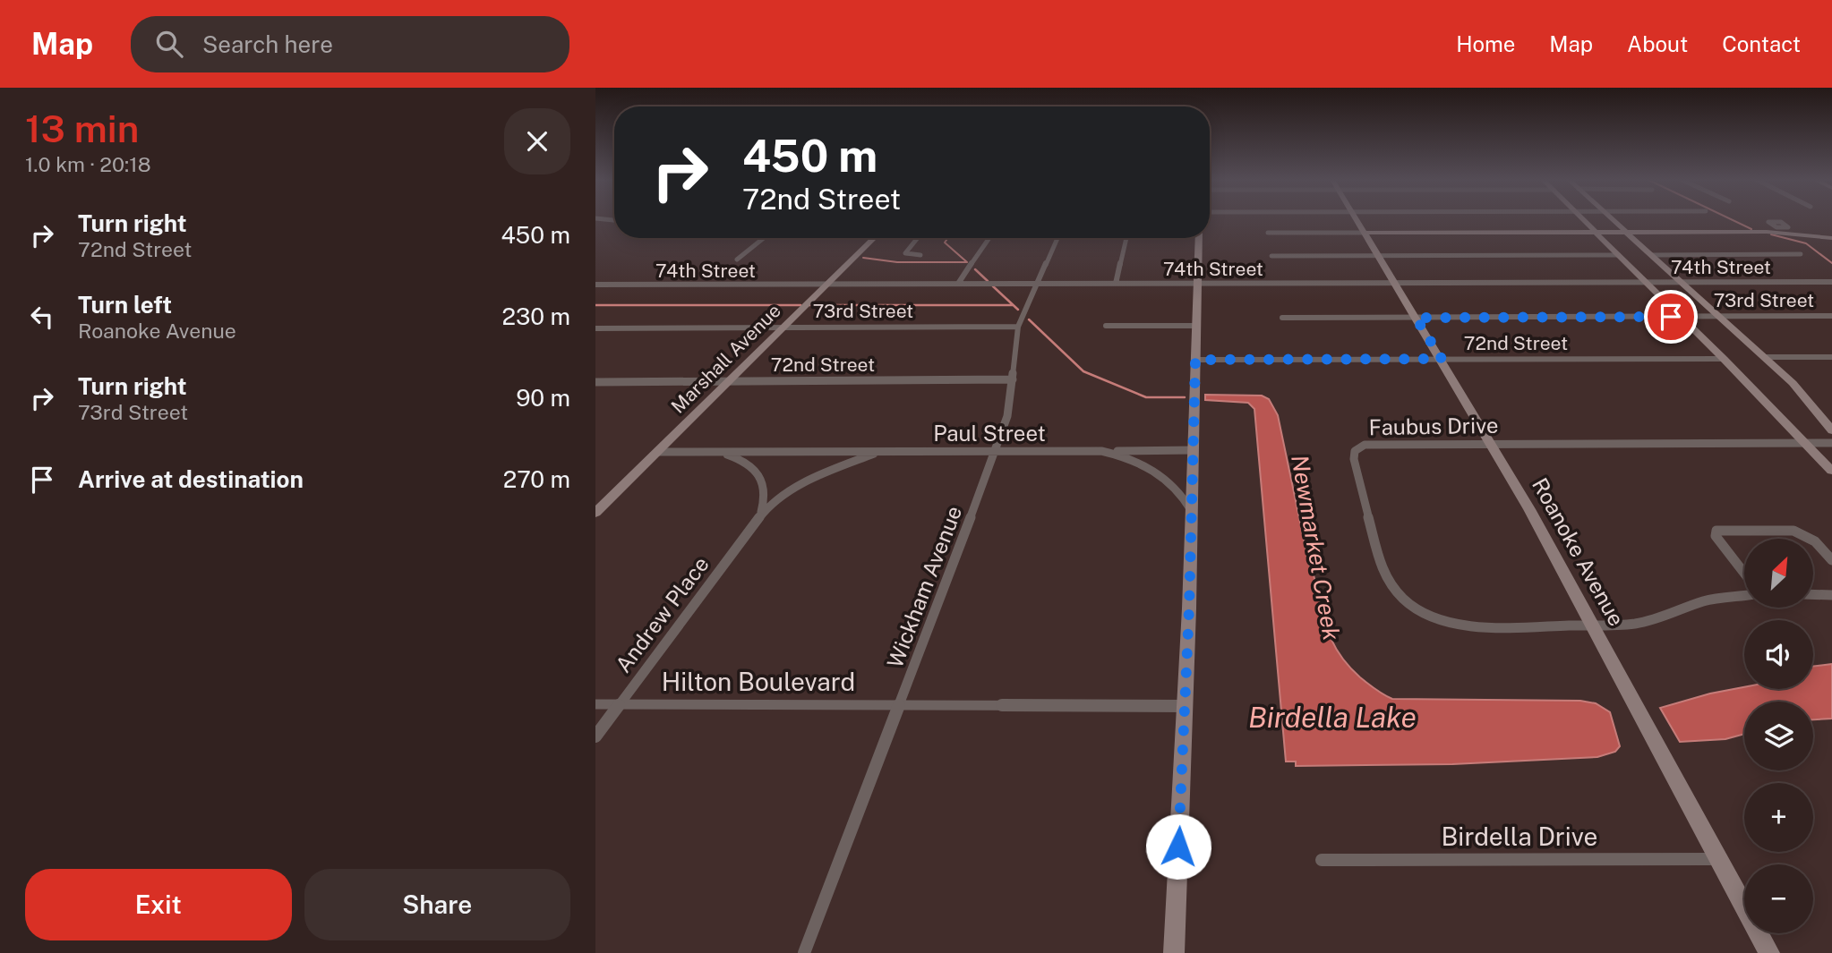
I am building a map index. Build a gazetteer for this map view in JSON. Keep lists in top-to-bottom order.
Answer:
{
  "streets": {
    "street": [
      "74th Street",
      "73rd Street",
      "72nd Street",
      "Marshall Avenue",
      "Faubus Drive",
      "Paul Street",
      "Roanoke Avenue",
      "Wickham Avenue",
      "Andrew Place",
      "Hilton Boulevard",
      "Birdella Drive"
    ]
  },
  "crossings": [
    ["74th Street", "Marshall Avenue"],
    ["74th Street", "Roanoke Avenue"],
    ["74th Street", "Wickham Avenue"],
    ["73rd Street", "Marshall Avenue"],
    ["73rd Street", "Roanoke Avenue"],
    ["73rd Street", "Wickham Avenue"],
    ["72nd Street", "Marshall Avenue"],
    ["72nd Street", "Roanoke Avenue"],
    ["72nd Street", "Wickham Avenue"],
    ["Marshall Avenue", "Paul Street"],
    ["Faubus Drive", "Roanoke Avenue"],
    ["Paul Street", "Wickham Avenue"],
    ["Paul Street", "Andrew Place"],
    ["Roanoke Avenue", "Birdella Drive"],
    ["Wickham Avenue", "Hilton Boulevard"],
    ["Andrew Place", "Hilton Boulevard"]
  ],
  "water": ["Newmarket Creek", "Birdella Lake"],
  "north": "top right",
  "page": {
    "header": "Map",
    "search": "Search here",
    "nav": [
      "Home",
      "Map",
      "About",
      "Contact"
    ],
    "heading": ["13 min", "1.0 km · 20:18"],
    "turn": ["450 m", "72nd Street"],
    "list": [
      {
        "name": "Turn right",
        "note": "72nd Street",
        "value": "450 m"
      },
      {
        "name": "Turn left",
        "note": "Roanoke Avenue",
        "value": "230 m"
      },
      {
        "name": "Turn right",
        "note": "73rd Street",
        "value": "90 m"
      },
      {
        "name": "Arrive at destination",
        "value": "270 m"
      }
    ],
    "map_buttons": ["+", "−"],
    "buttons": ["Exit", "Share"]
  }
}
